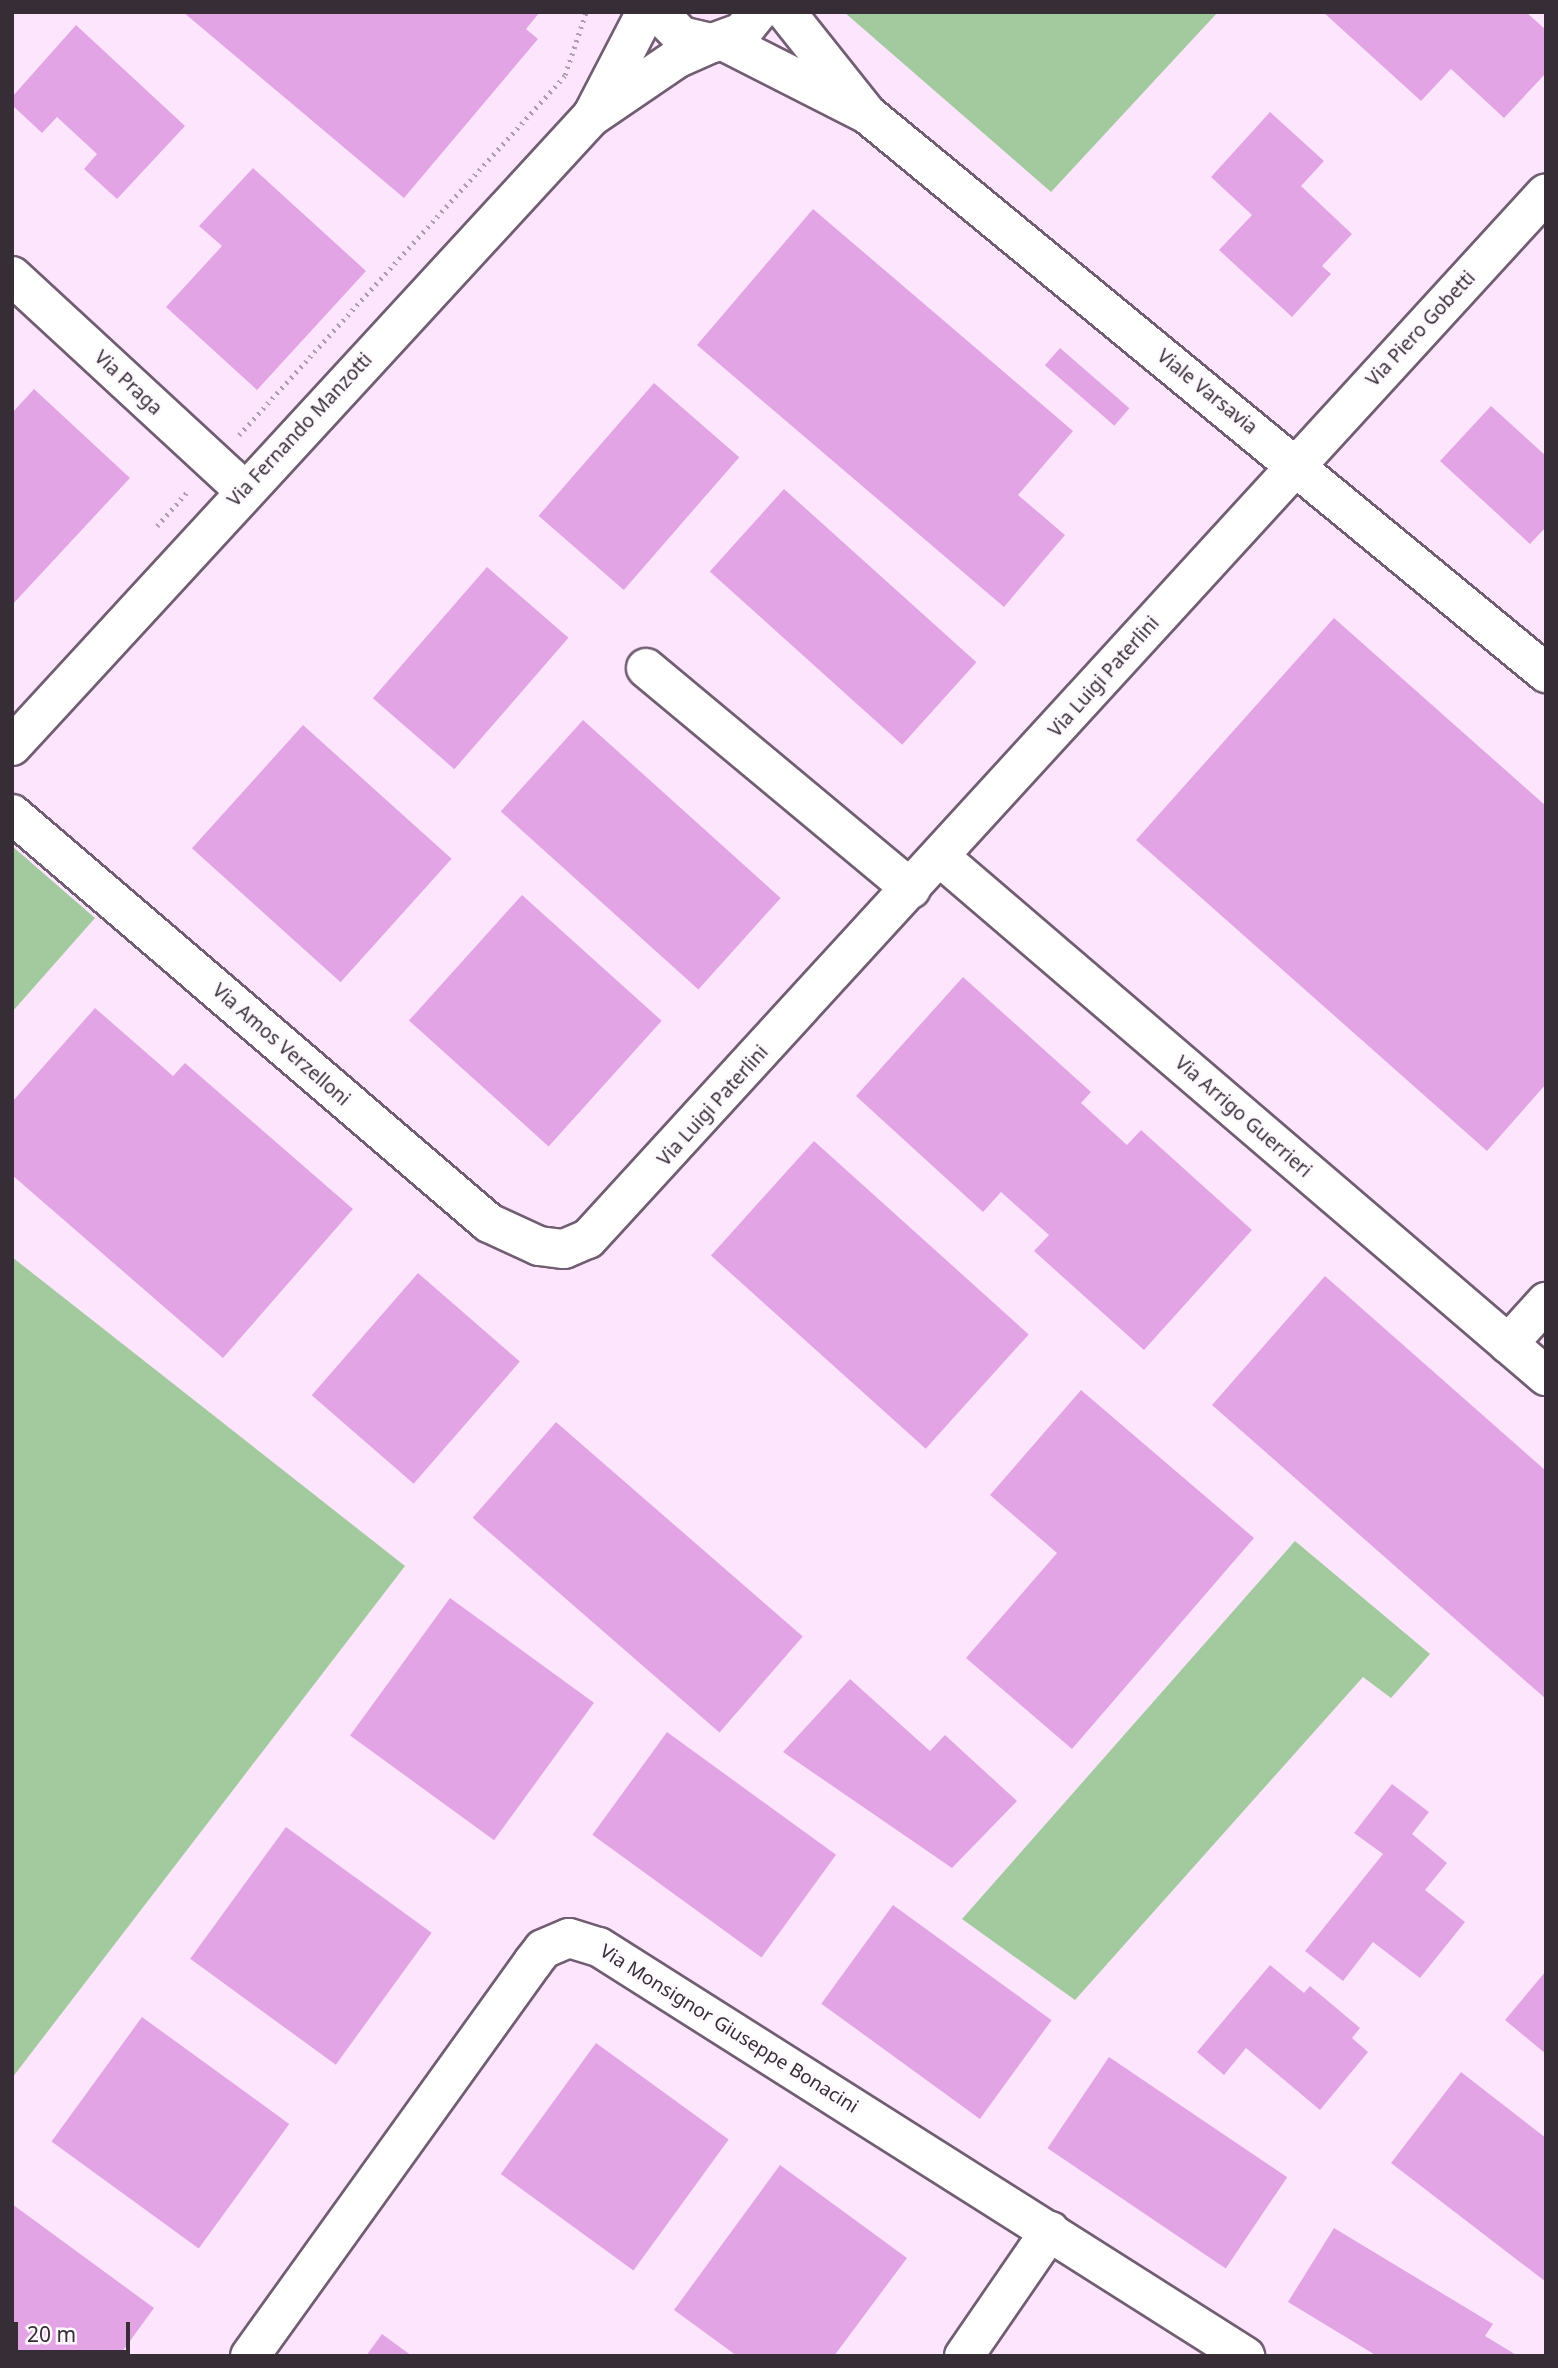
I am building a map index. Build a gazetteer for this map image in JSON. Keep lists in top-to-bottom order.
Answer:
{
  "streets": {
    "street": [
      "Via Piero Gobetti",
      "Via Praga",
      "Viale Varsavia",
      "Via Fernando Manzotti",
      "Via Luigi Paterlini",
      "Via Amos Verzelloni",
      "Via Arrigo Guerrieri",
      "Via Monsignor Giuseppe Bonacini"
    ]
  },
  "crossings": [
    ["Via Piero Gobetti", "Viale Varsavia"],
    ["Via Piero Gobetti", "Via Luigi Paterlini"],
    ["Via Praga", "Via Fernando Manzotti"],
    ["Viale Varsavia", "Via Fernando Manzotti"],
    ["Viale Varsavia", "Via Luigi Paterlini"],
    ["Via Luigi Paterlini", "Via Amos Verzelloni"],
    ["Via Luigi Paterlini", "Via Arrigo Guerrieri"]
  ],
  "scale_bar": "20 m"
}
